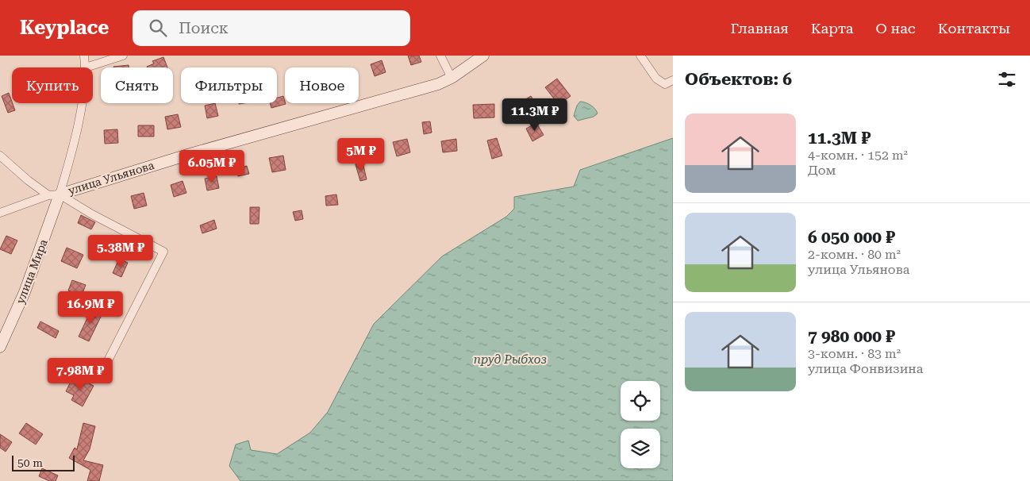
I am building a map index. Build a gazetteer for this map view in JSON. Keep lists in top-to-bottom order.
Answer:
{
  "streets": {
    "street": ["улица Ульянова", "улица Мира"]
  },
  "crossings": [
    ["улица Ульянова", "улица Мира"]
  ],
  "water": ["пруд Рыбхоз"],
  "scale_bar": "50 m",
  "page": {
    "header": "Keyplace",
    "search": "Поиск",
    "nav": [
      "Главная",
      "Карта",
      "О нас",
      "Контакты"
    ],
    "heading": "Объектов: 6",
    "chip": [
      "Купить",
      "Снять",
      "Фильтры",
      "Новое"
    ],
    "price": [
      "11.3M ₽",
      "5M ₽",
      "6.05M ₽",
      "5.38M ₽",
      "16.9M ₽",
      "7.98M ₽"
    ],
    "list": [
      {
        "name": "11.3M ₽",
        "note": "4-комн. · 152 m² · Дом"
      },
      {
        "name": "6 050 000 ₽",
        "note": "2-комн. · 80 m² · улица Ульянова"
      },
      {
        "name": "7 980 000 ₽",
        "note": "3-комн. · 83 m² · улица Фонвизина"
      }
    ],
    "scale": "50 m"
  }
}
